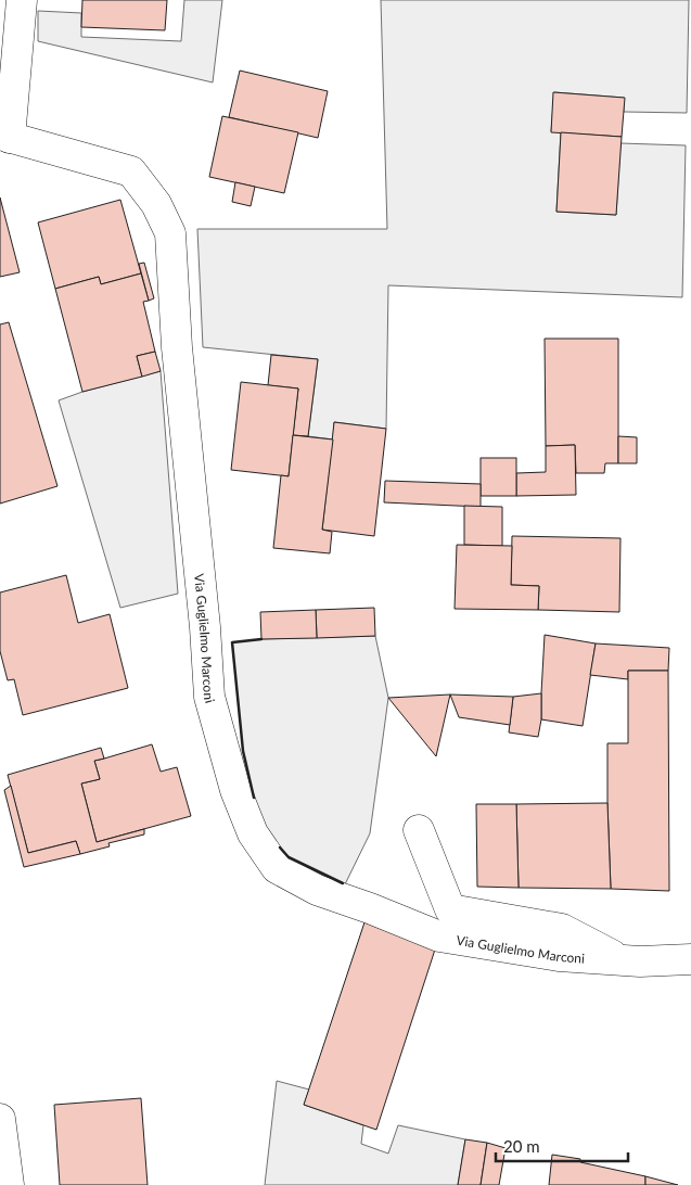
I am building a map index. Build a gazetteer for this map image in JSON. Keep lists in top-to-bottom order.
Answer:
{
  "streets": {
    "street": ["Via Guglielmo Marconi"]
  },
  "scale_bar": "20 m"
}
